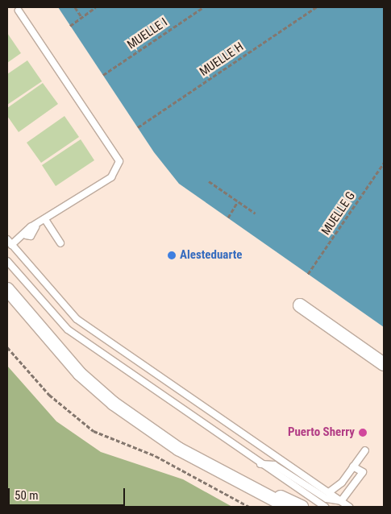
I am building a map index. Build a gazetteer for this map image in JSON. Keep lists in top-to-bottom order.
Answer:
{
  "streets": {
    "path": ["MUELLE I", "MUELLE H", "MUELLE G"]
  },
  "places": ["Alesteduarte", "Puerto Sherry"],
  "scale_bar": "50 m"
}
